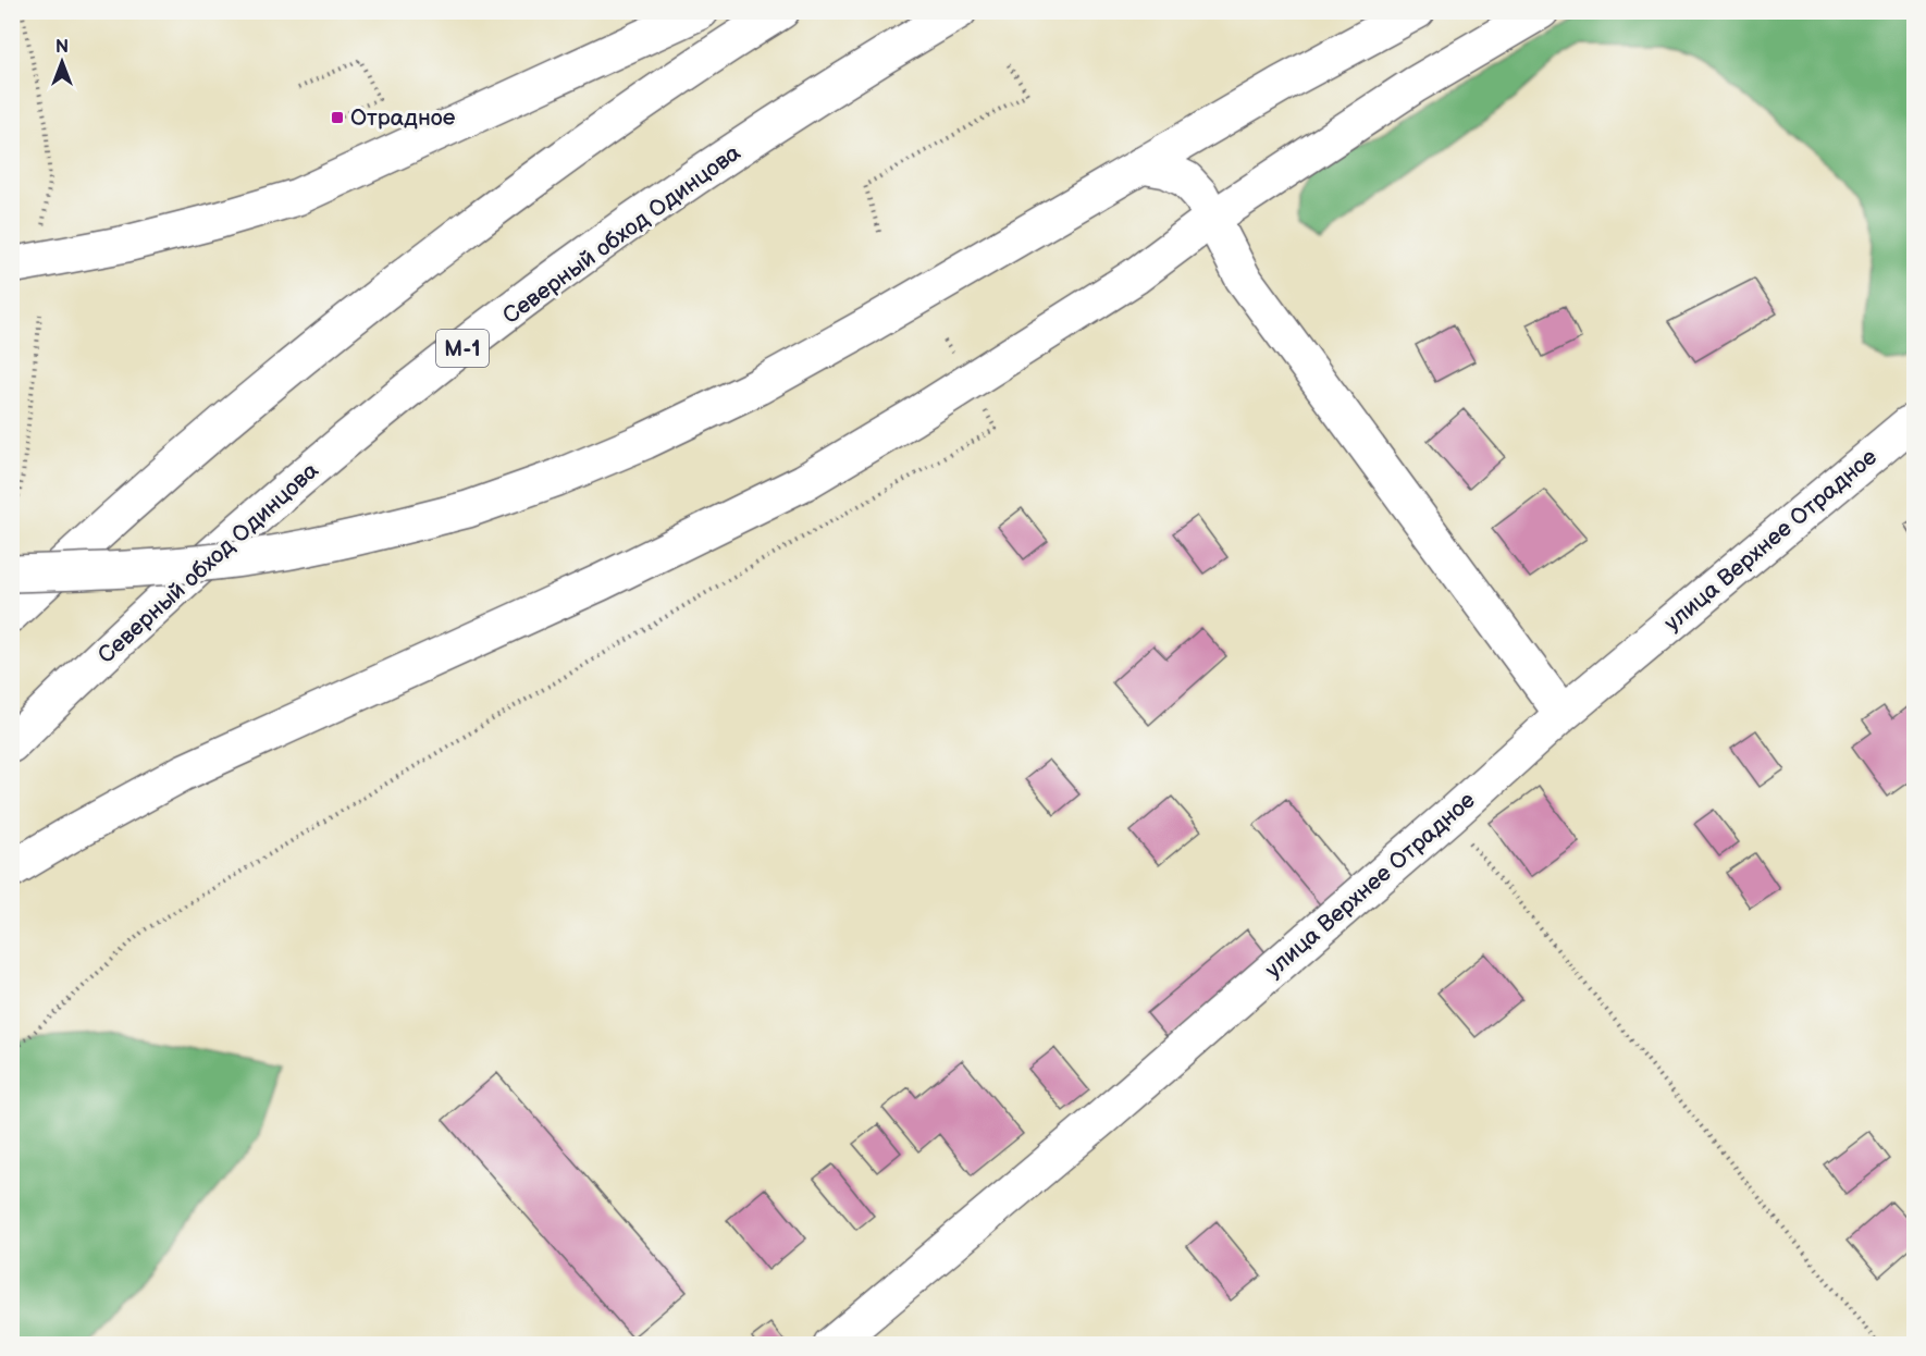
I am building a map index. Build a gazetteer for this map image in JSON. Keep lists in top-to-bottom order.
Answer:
{
  "streets": {
    "main road": ["Северный обход Одинцова", "М-1", "улица Верхнее Отрадное"]
  },
  "places": {
    "transit": ["Отрадное"]
  },
  "north": "top"
}
